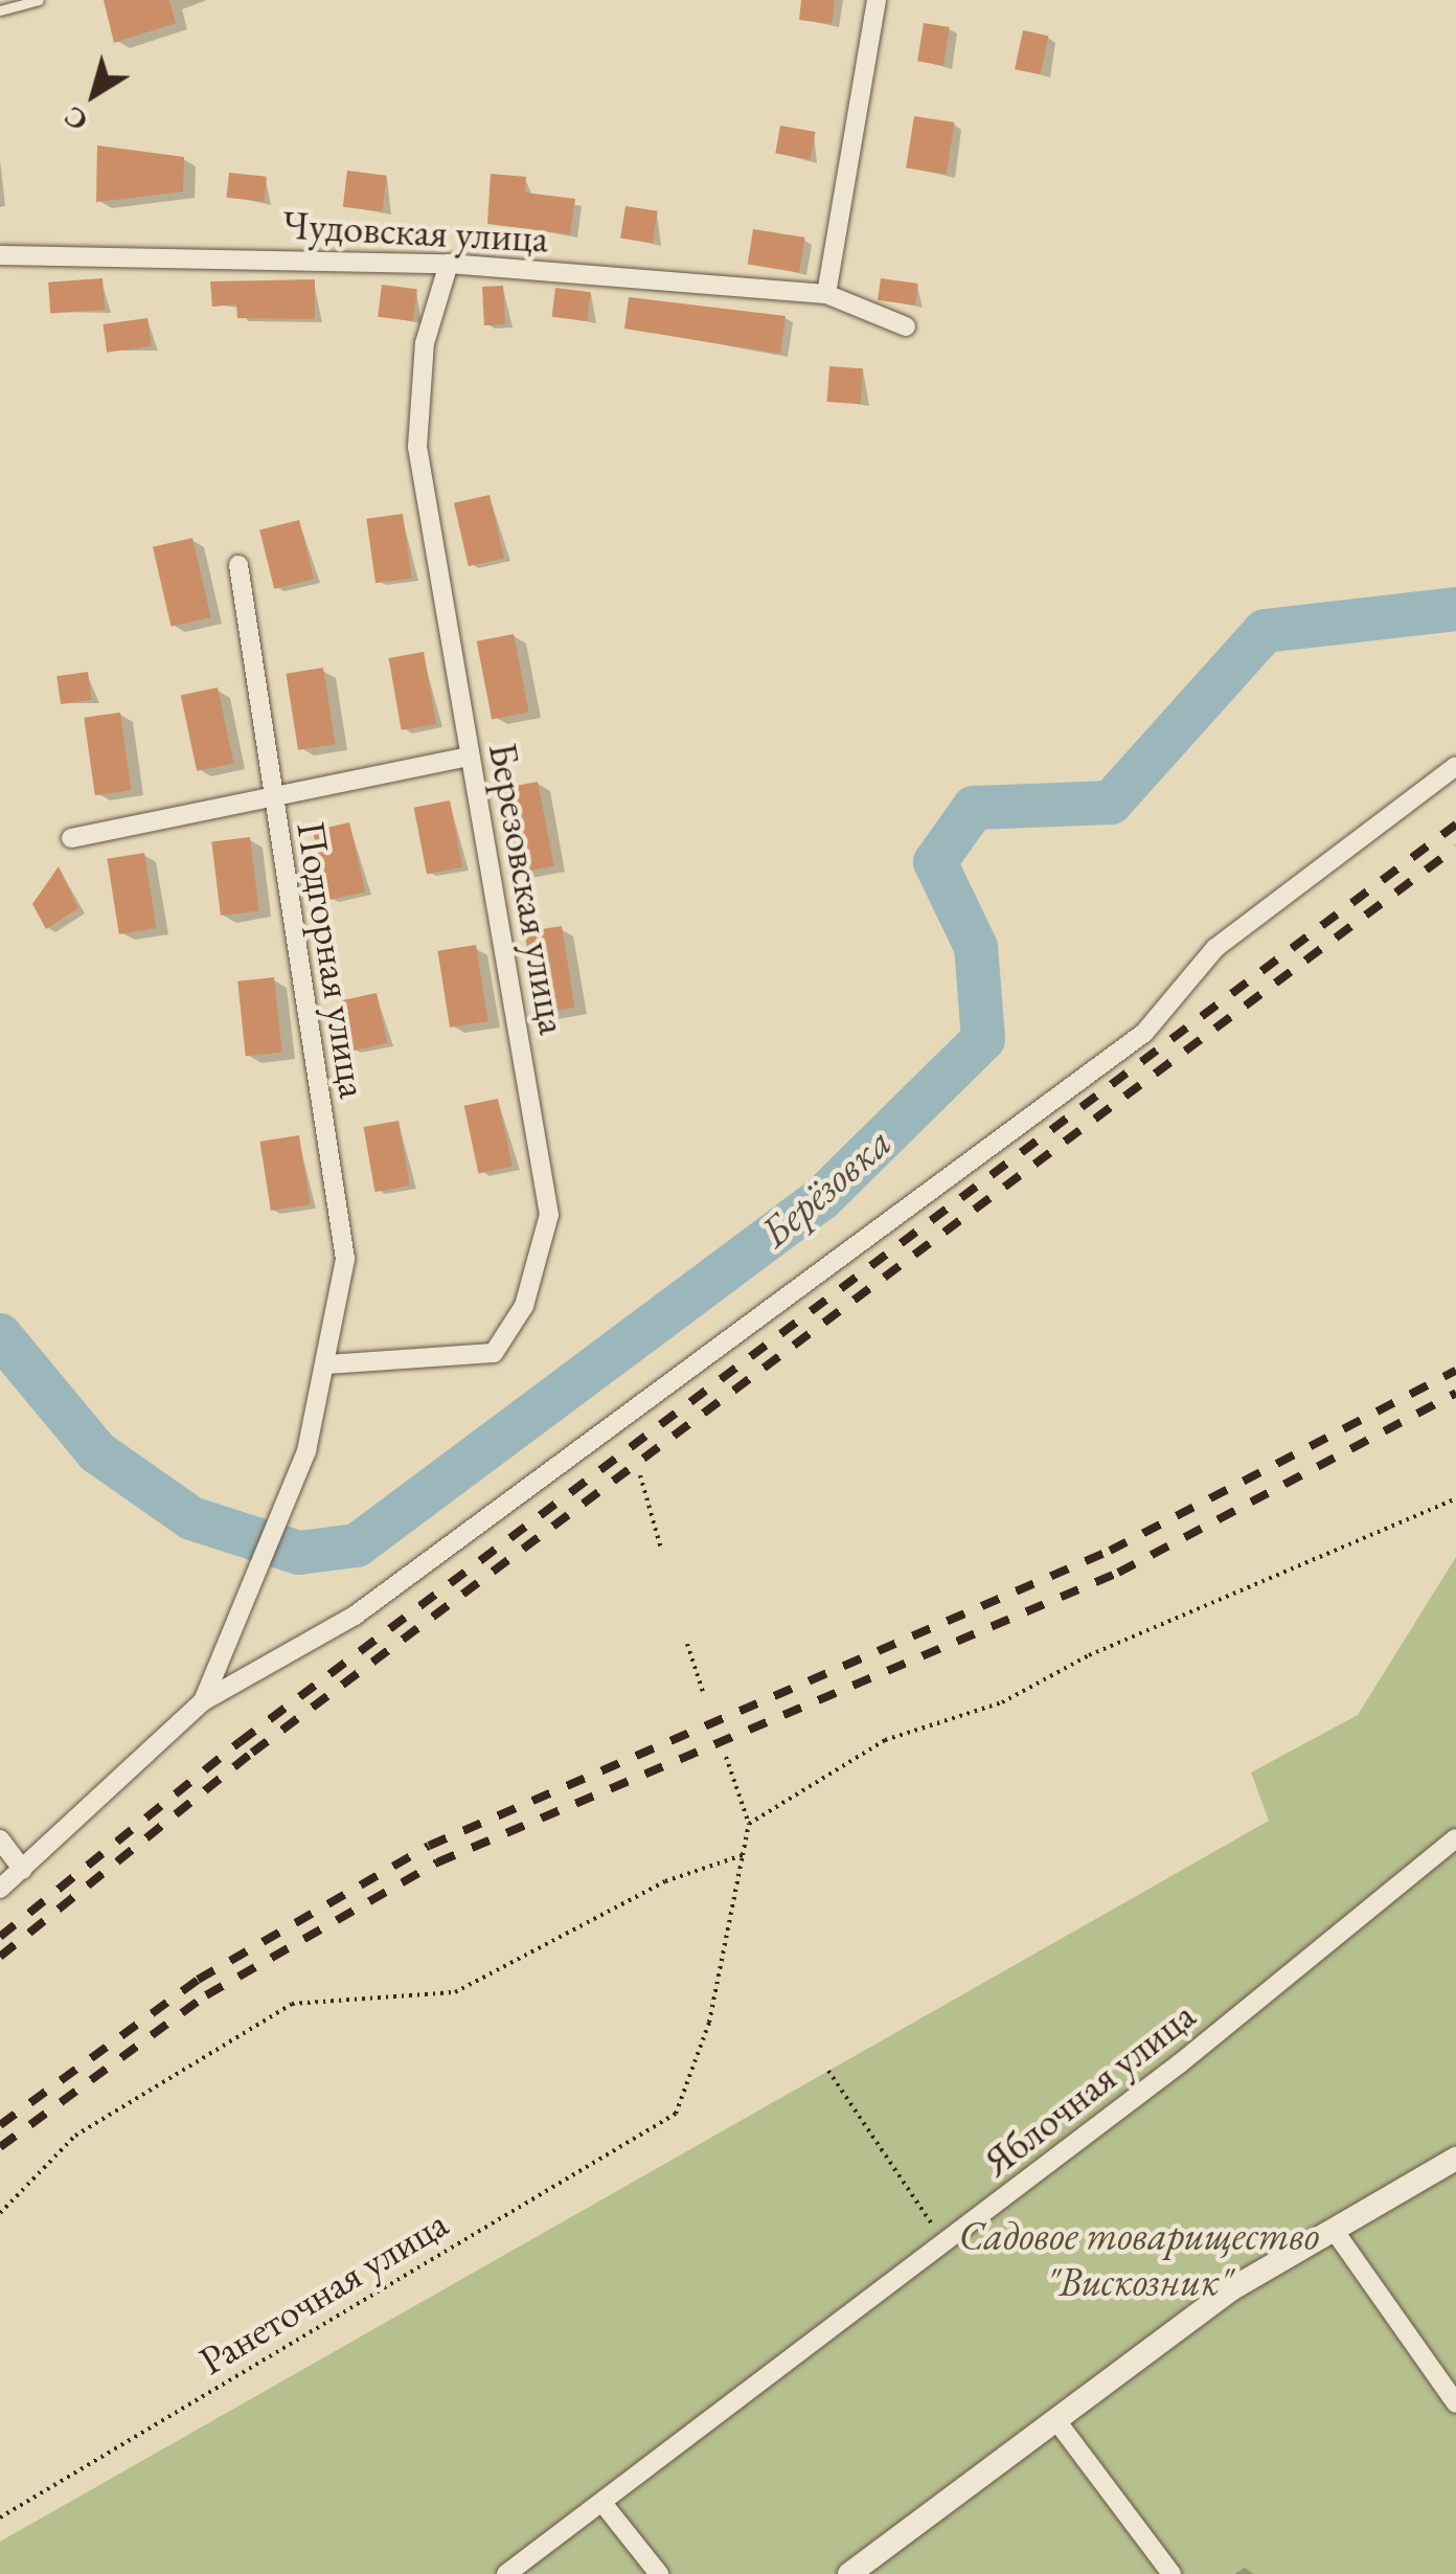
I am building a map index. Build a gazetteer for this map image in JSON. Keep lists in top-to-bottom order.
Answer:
{
  "streets": {
    "street": [
      "Чудовская улица",
      "Березовская улица",
      "Подгорная улица",
      "Яблочная улица"
    ],
    "path": ["Ранеточная улица"]
  },
  "crossings": [
    ["Чудовская улица", "Березовская улица"],
    ["Березовская улица", "Подгорная улица"]
  ],
  "water": ["Берёзовка"],
  "parks": ["Садовое товарищество \"Вискозник\""],
  "north": "bottom left"
}
